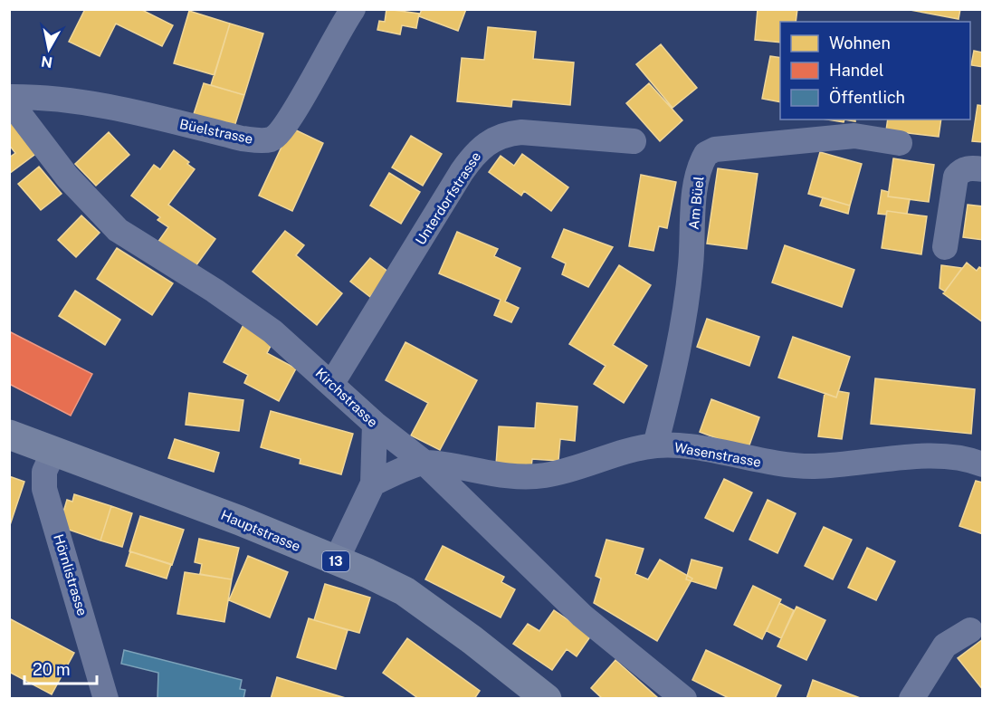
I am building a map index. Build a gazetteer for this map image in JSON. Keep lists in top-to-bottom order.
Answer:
{
  "streets": {
    "main road": ["Hauptstrasse", "13"],
    "street": [
      "Büelstrasse",
      "Unterdorfstrasse",
      "Am Büel",
      "Kirchstrasse",
      "Wasenstrasse",
      "Hörnlistrasse"
    ]
  },
  "crossings": [
    ["Büelstrasse", "Kirchstrasse"],
    ["Unterdorfstrasse", "Kirchstrasse"],
    ["Am Büel", "Wasenstrasse"],
    ["Kirchstrasse", "Wasenstrasse"],
    ["Hauptstrasse", "Hörnlistrasse"]
  ],
  "legend": ["Wohnen", "Handel", "Öffentlich"],
  "scale_bar": "20 m",
  "north": "bottom"
}
